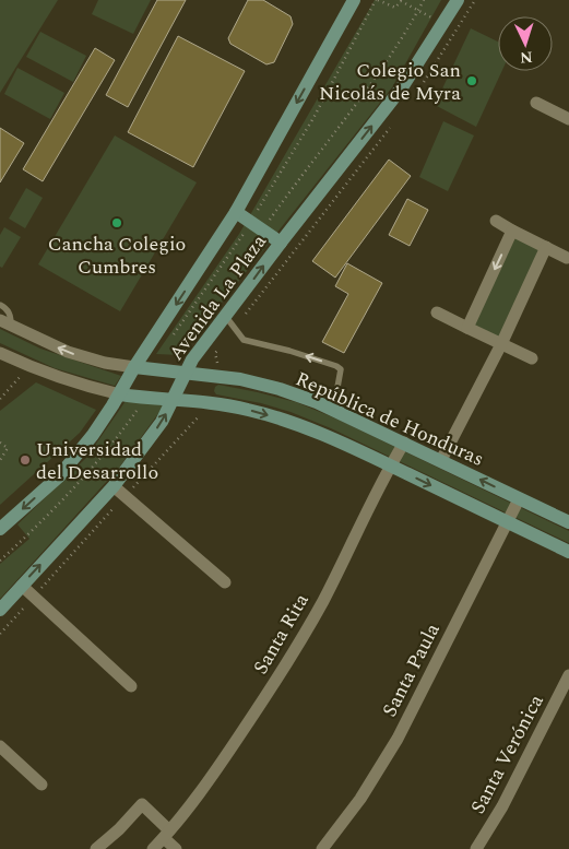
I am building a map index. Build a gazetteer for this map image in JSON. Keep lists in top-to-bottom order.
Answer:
{
  "streets": {
    "main road": ["Avenida La Plaza", "República de Honduras"],
    "street": ["Santa Rita", "Santa Paula", "Santa Verónica"]
  },
  "crossings": [
    ["Avenida La Plaza", "República de Honduras"],
    ["República de Honduras", "Santa Rita"],
    ["República de Honduras", "Santa Paula"]
  ],
  "places": ["Colegio San Nicolás de Myra", "Cancha Colegio Cumbres", "Universidad del Desarrollo"],
  "north": "bottom"
}
